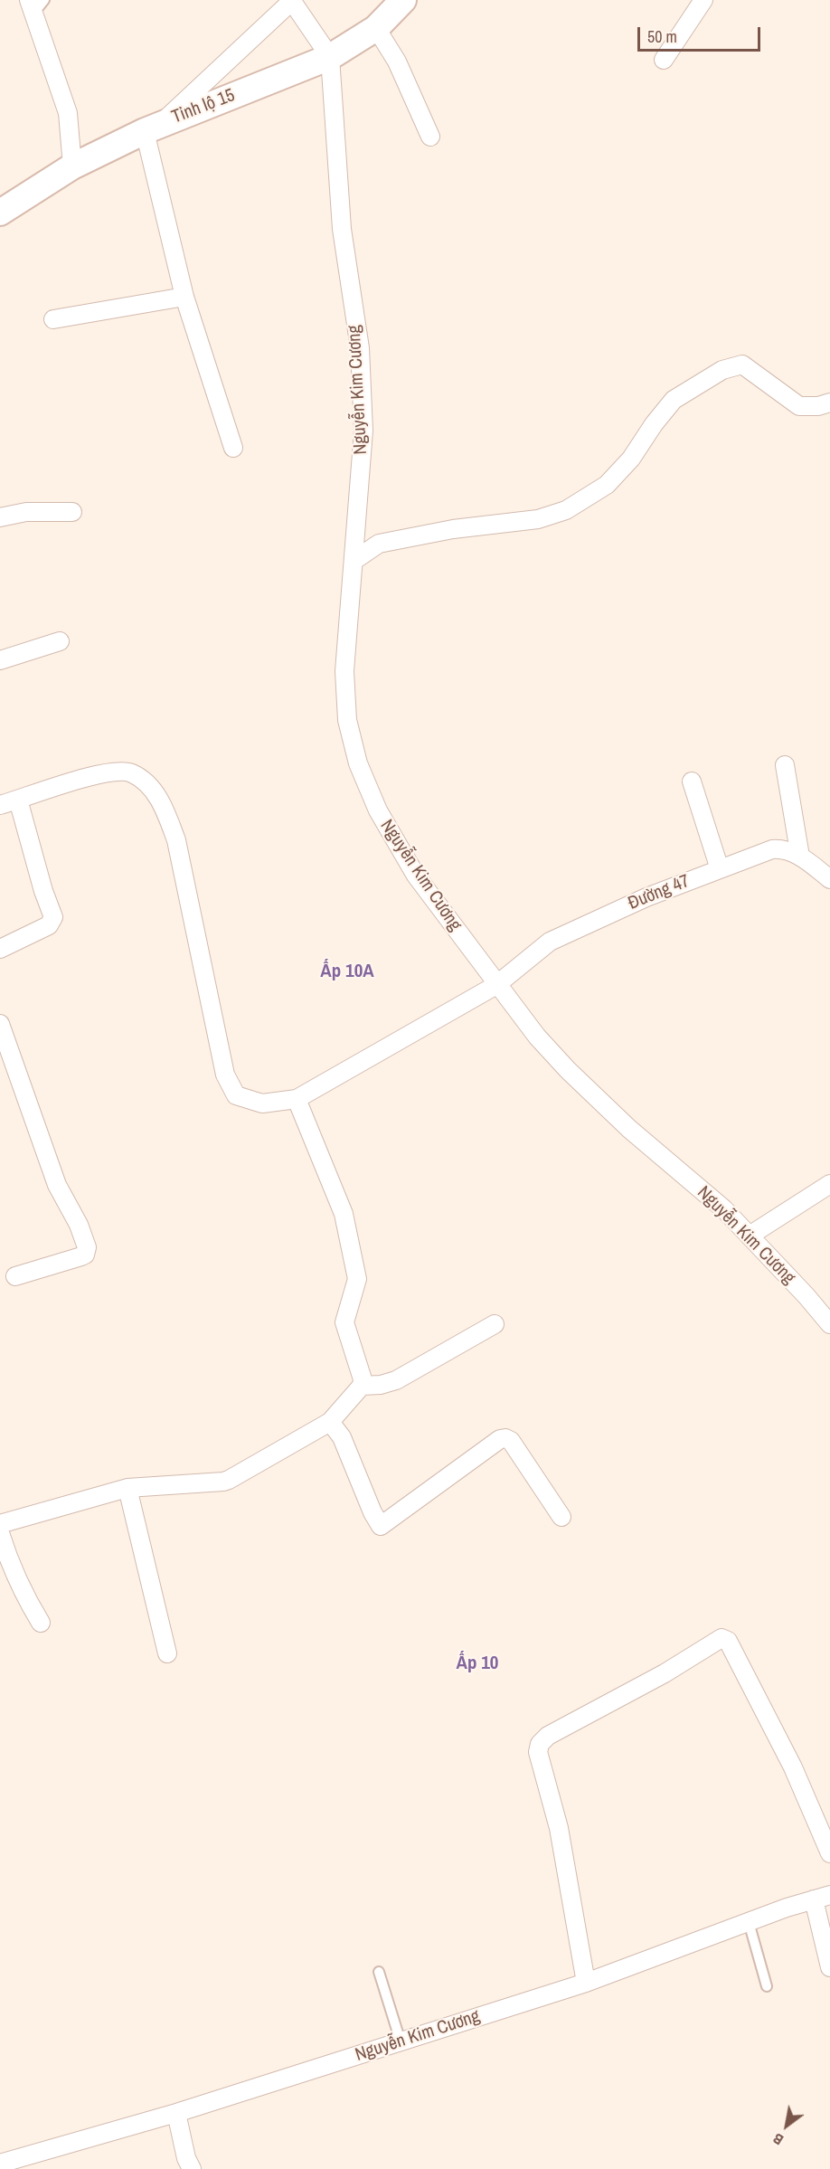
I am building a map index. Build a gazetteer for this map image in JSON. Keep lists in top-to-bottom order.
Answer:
{
  "streets": {
    "main road": ["Tỉnh lộ 15"],
    "street": ["Nguyễn Kim Cương", "Đường 47"]
  },
  "crossings": [
    ["Tỉnh lộ 15", "Nguyễn Kim Cương"],
    ["Nguyễn Kim Cương", "Đường 47"]
  ],
  "districts": ["Ấp 10A", "Ấp 10"],
  "scale_bar": "50 m",
  "north": "bottom left"
}
